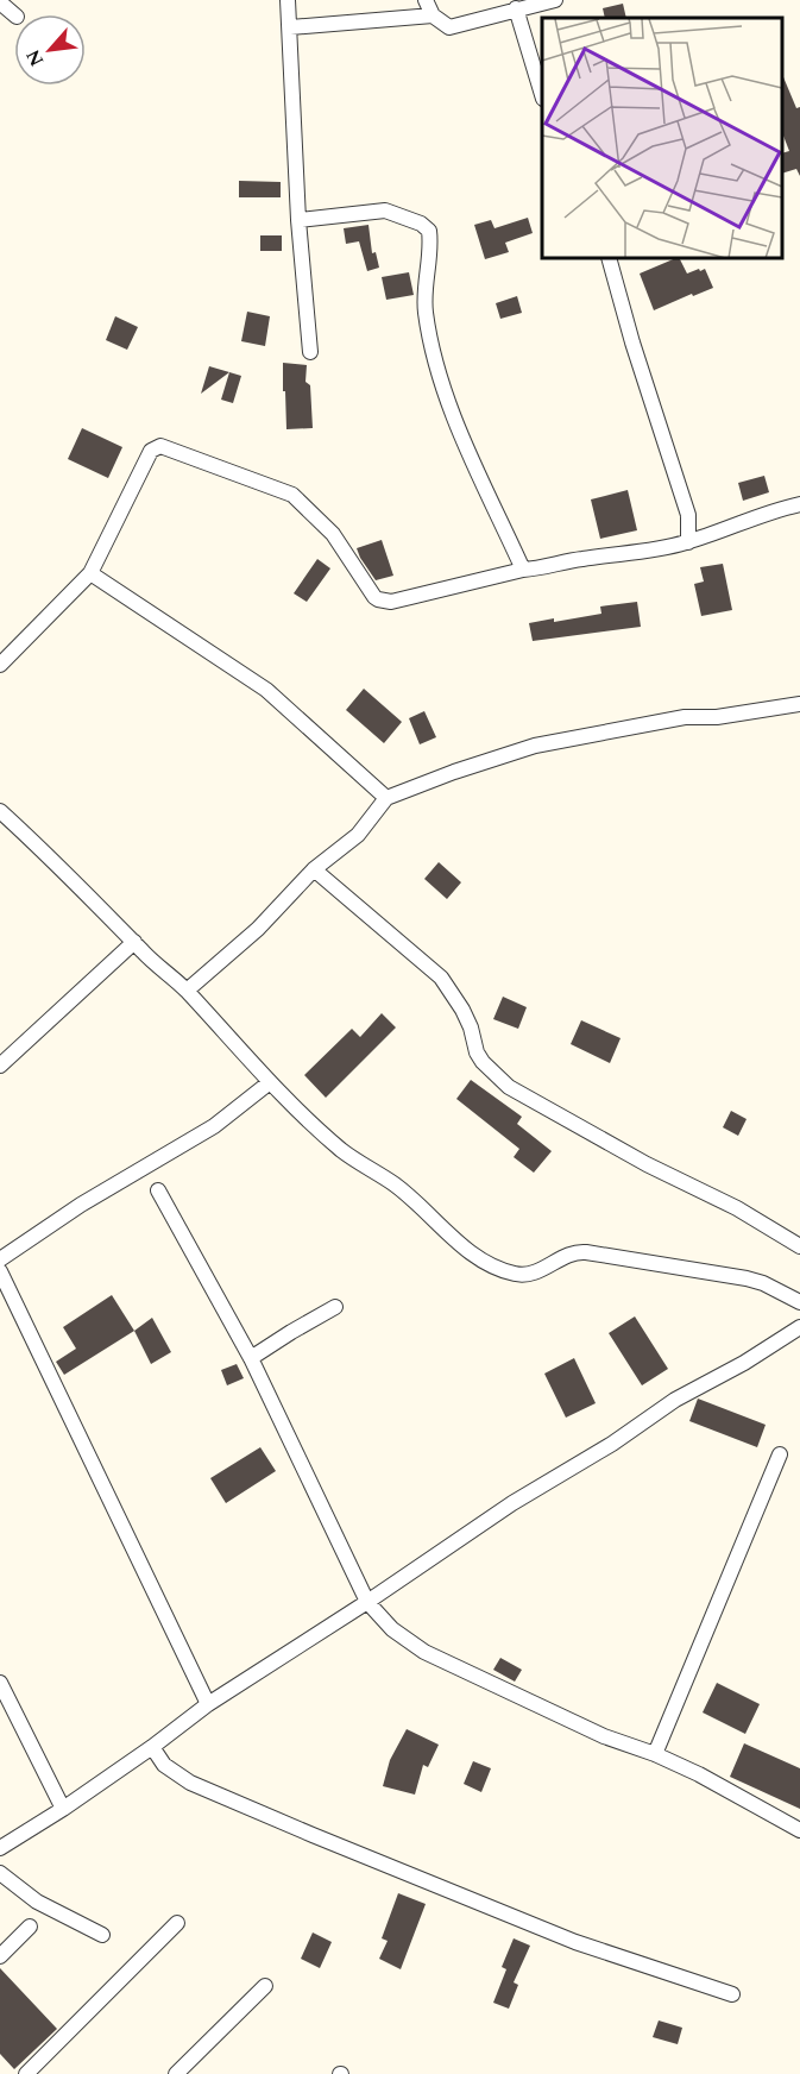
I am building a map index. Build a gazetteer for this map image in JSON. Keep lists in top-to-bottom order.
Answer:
{
  "north": "bottom left"
}
